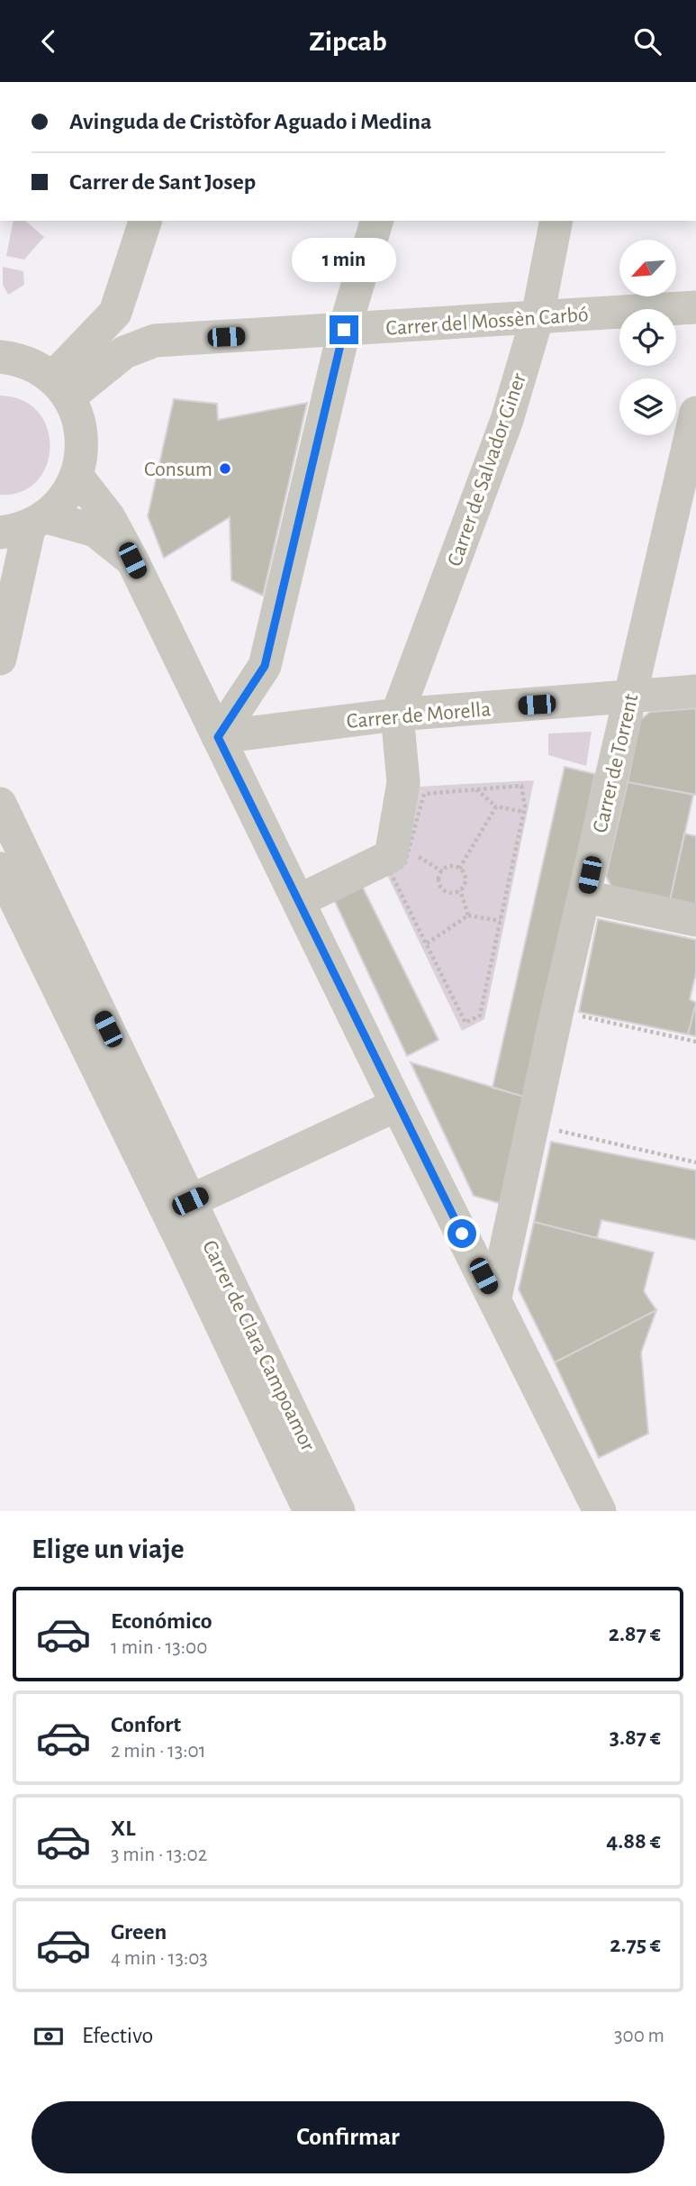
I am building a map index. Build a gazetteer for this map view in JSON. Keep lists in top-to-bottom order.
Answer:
{
  "streets": {
    "street": [
      "Carrer del Mossèn Carbó",
      "Carrer de Salvador Giner",
      "Carrer de Morella",
      "Carrer de Torrent",
      "Carrer de Clara Campoamor"
    ]
  },
  "crossings": [
    ["Carrer del Mossèn Carbó", "Carrer de Salvador Giner"],
    ["Carrer de Salvador Giner", "Carrer de Morella"],
    ["Carrer de Morella", "Carrer de Torrent"]
  ],
  "places": ["Consum"],
  "north": "bottom left",
  "page": {
    "header": "Zipcab",
    "banner": ["Avinguda de Cristòfor Aguado i Medina", "Carrer de Sant Josep"],
    "bubble": "1 min",
    "heading": "Elige un viaje",
    "list": [
      {
        "name": "Económico",
        "note": "1 min · 13:00",
        "value": "2.87 €"
      },
      {
        "name": "Confort",
        "note": "2 min · 13:01",
        "value": "3.87 €"
      },
      {
        "name": "XL",
        "note": "3 min · 13:02",
        "value": "4.88 €"
      },
      {
        "name": "Green",
        "note": "4 min · 13:03",
        "value": "2.75 €"
      }
    ],
    "pay": ["Efectivo", "300 m"],
    "buttons": "Confirmar"
  }
}
